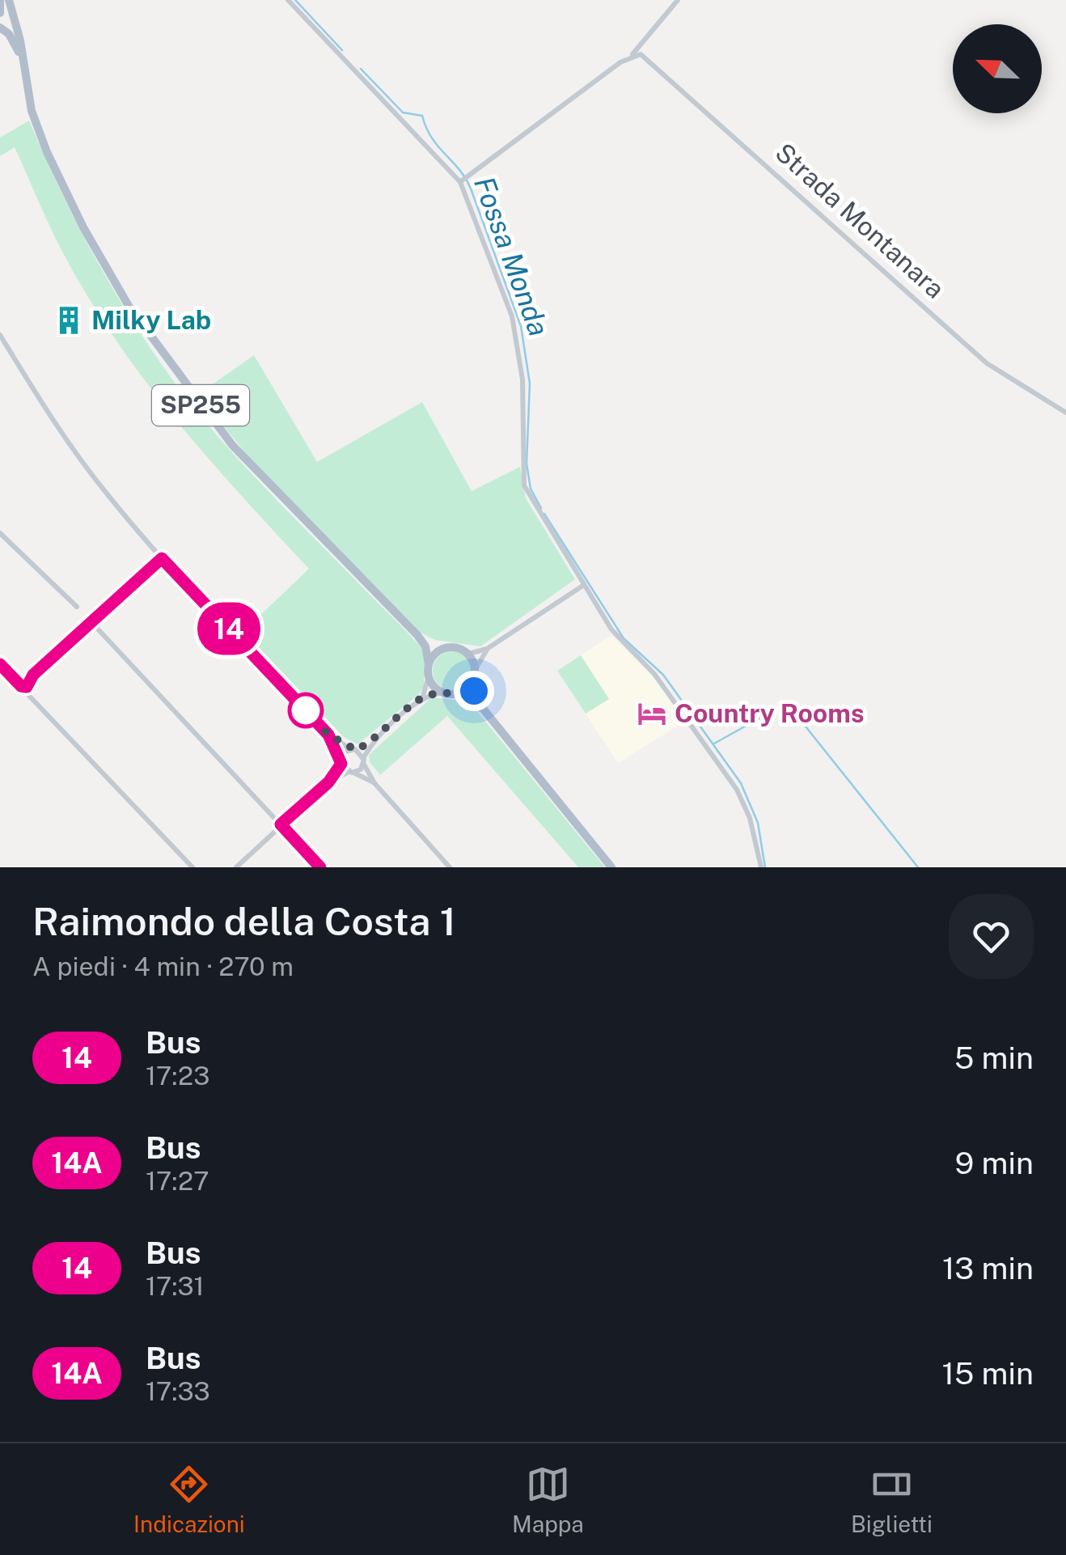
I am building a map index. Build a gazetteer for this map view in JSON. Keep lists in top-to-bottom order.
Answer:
{
  "streets": {
    "main road": ["SP255"],
    "street": ["Strada Montanara"]
  },
  "water": ["Fossa Monda"],
  "places": {
    "building": ["Milky Lab"],
    "hotel": ["Country Rooms"]
  },
  "lines": ["bus line 14"],
  "north": "top left",
  "page": {
    "on_map": "14",
    "heading": ["Raimondo della Costa 1", "A piedi · 4 min · 270 m"],
    "list": [
      {
        "mark": "14",
        "name": "Bus",
        "note": "17:23",
        "value": "5 min"
      },
      {
        "mark": "14A",
        "name": "Bus",
        "note": "17:27",
        "value": "9 min"
      },
      {
        "mark": "14",
        "name": "Bus",
        "note": "17:31",
        "value": "13 min"
      },
      {
        "mark": "14A",
        "name": "Bus",
        "note": "17:33",
        "value": "15 min"
      }
    ],
    "tabs": ["Indicazioni", "Mappa", "Biglietti"]
  }
}
